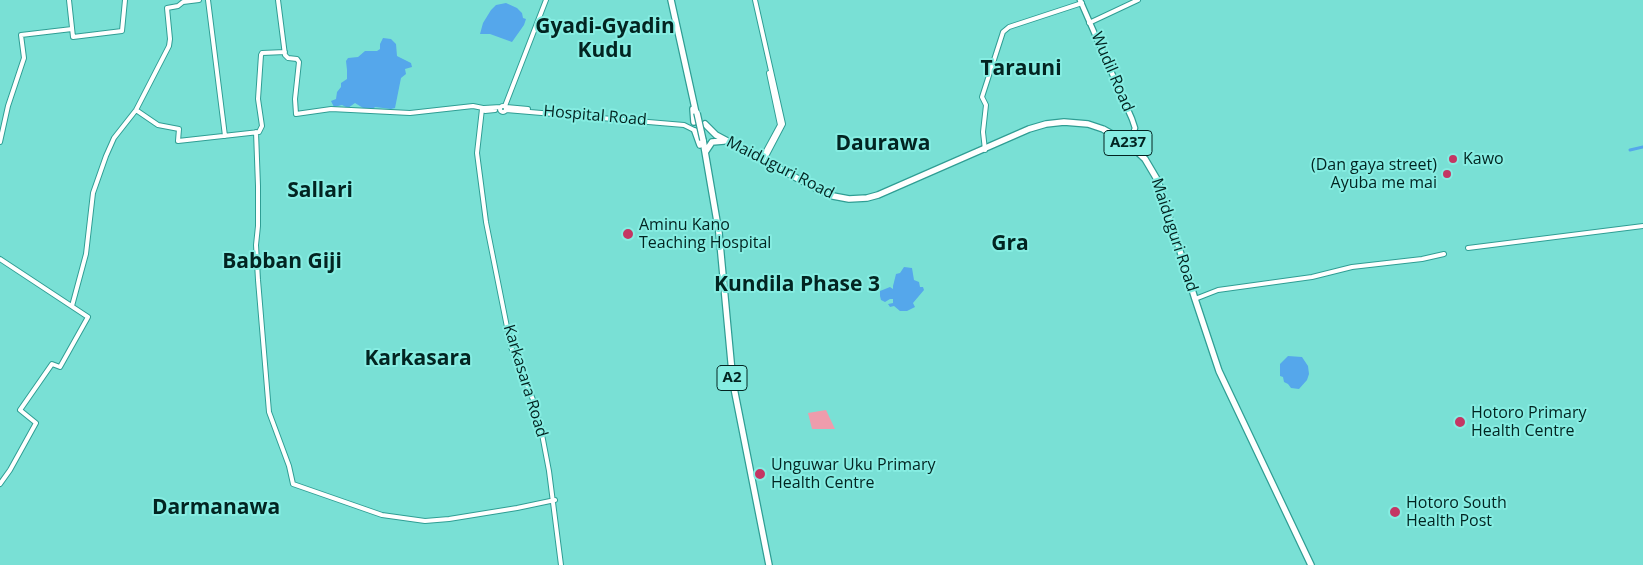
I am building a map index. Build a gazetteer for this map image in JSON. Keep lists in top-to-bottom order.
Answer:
{
  "streets": {
    "highway": ["A237", "Maiduguri Road", "A2"],
    "main road": ["Wudil Road"],
    "street": ["Hospital Road", "Karkasara Road"]
  },
  "crossings": [
    ["Wudil Road", "Maiduguri Road"],
    ["Hospital Road", "Karkasara Road"],
    ["Maiduguri Road", "A2"]
  ],
  "districts": [
    "Gyadi-Gyadin Kudu",
    "Tarauni",
    "Daurawa",
    "Sallari",
    "Gra",
    "Babban Giji",
    "Kundila Phase 3",
    "Karkasara",
    "Darmanawa"
  ],
  "places": [
    "Kawo",
    "(Dan gaya street) Ayuba me mai",
    "Aminu Kano Teaching Hospital",
    "Hotoro Primary Health Centre",
    "Unguwar Uku Primary Health Centre",
    "Hotoro South Health Post"
  ]
}
